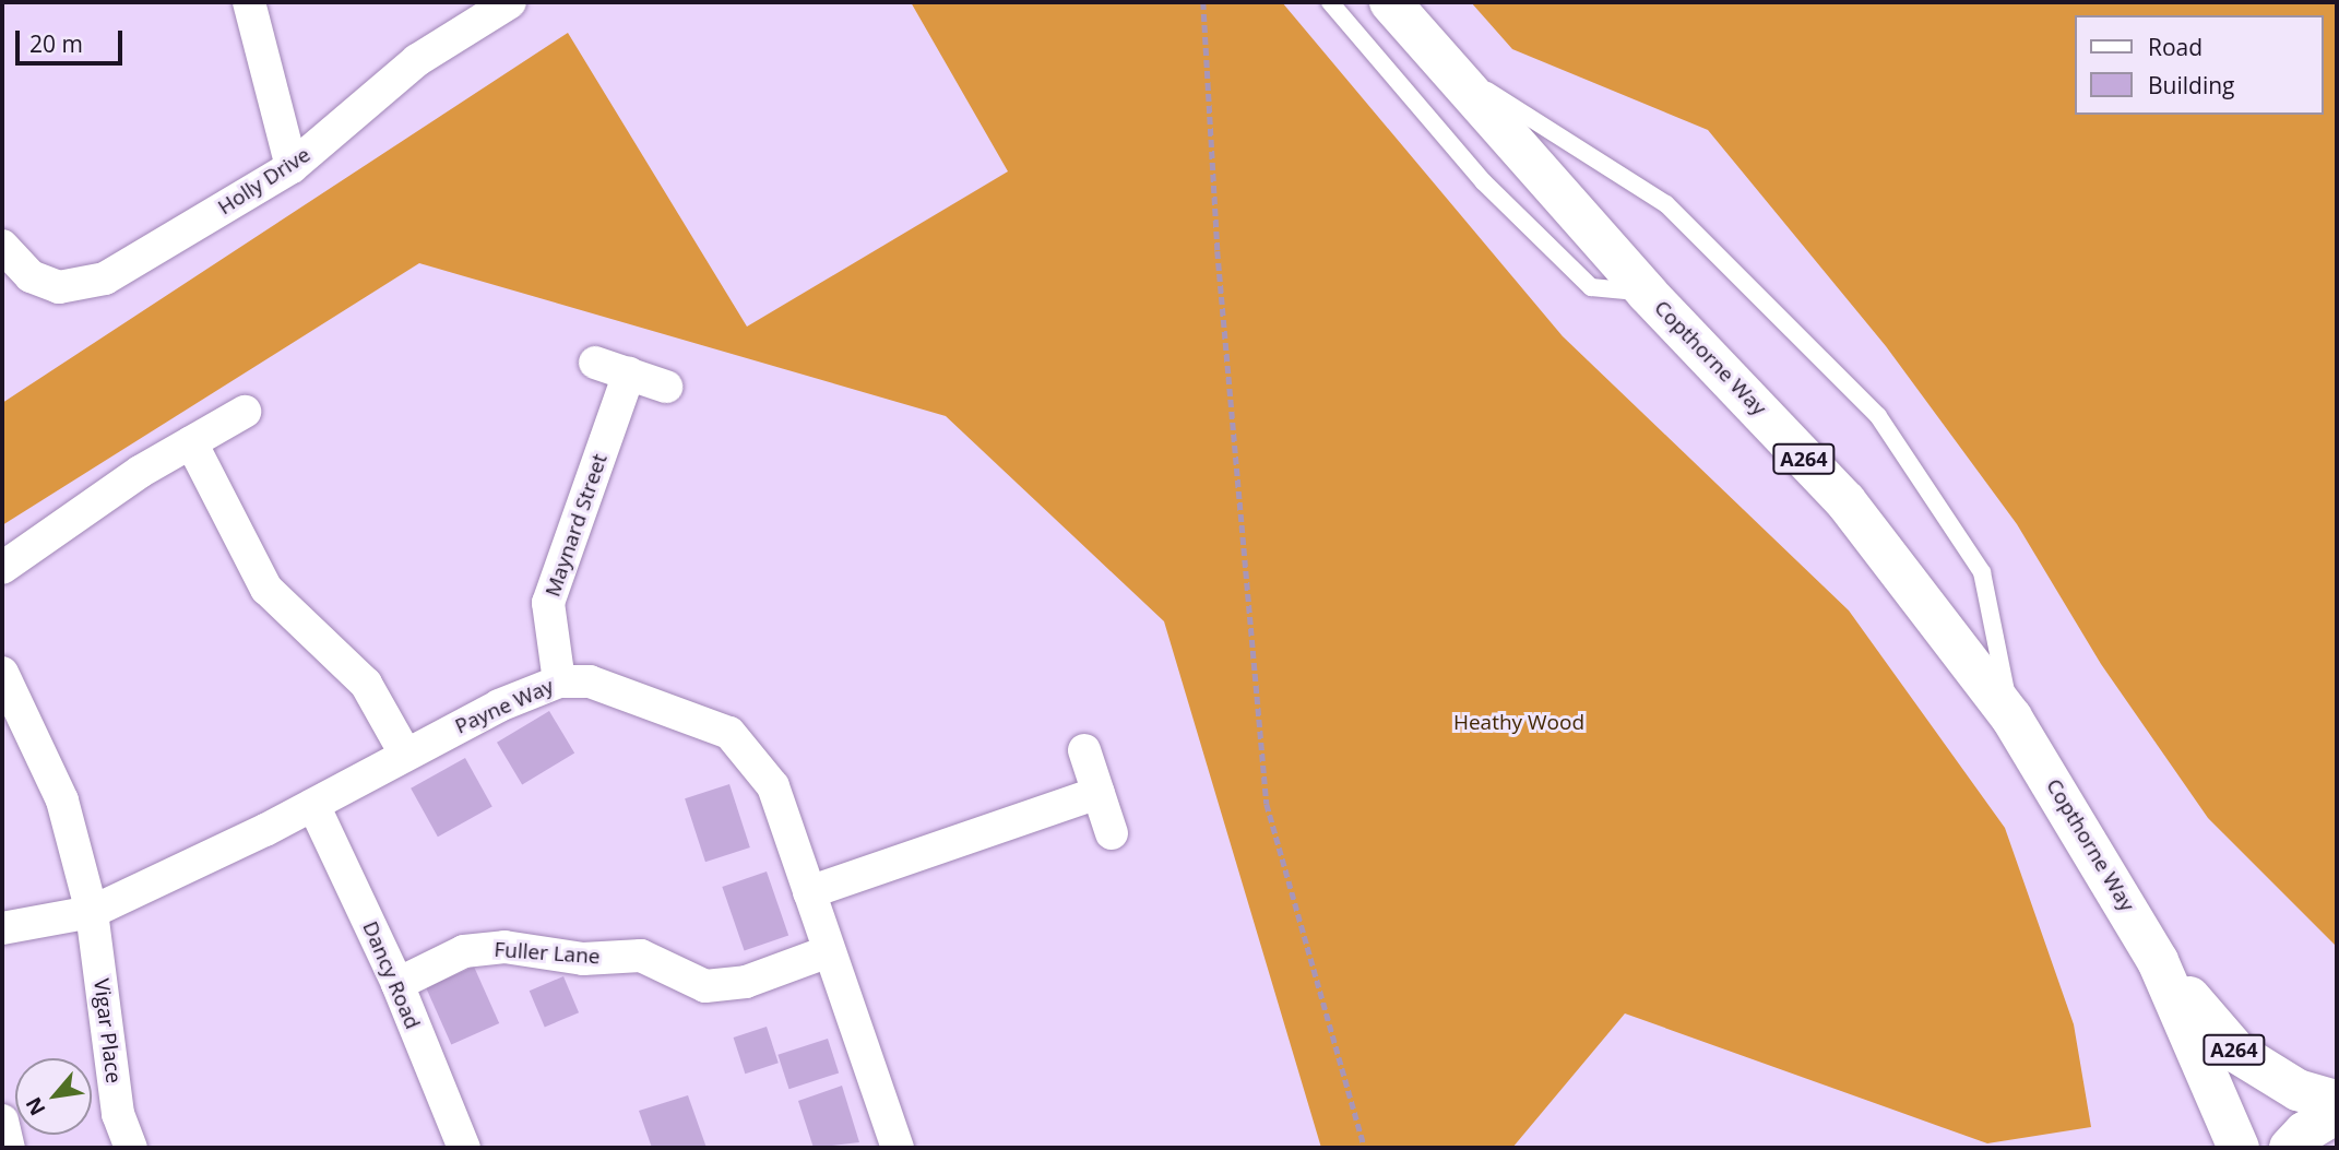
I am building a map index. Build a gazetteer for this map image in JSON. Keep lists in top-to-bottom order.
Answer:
{
  "streets": {
    "highway": ["Copthorne Way", "A264"],
    "street": [
      "Holly Drive",
      "Maynard Street",
      "Payne Way",
      "Fuller Lane",
      "Dancy Road",
      "Vigar Place"
    ]
  },
  "crossings": [
    ["Maynard Street", "Payne Way"],
    ["Payne Way", "Fuller Lane"],
    ["Payne Way", "Dancy Road"],
    ["Payne Way", "Vigar Place"],
    ["Fuller Lane", "Dancy Road"]
  ],
  "parks": ["Heathy Wood"],
  "legend": ["Road", "Building"],
  "scale_bar": "20 m",
  "north": "bottom left"
}
